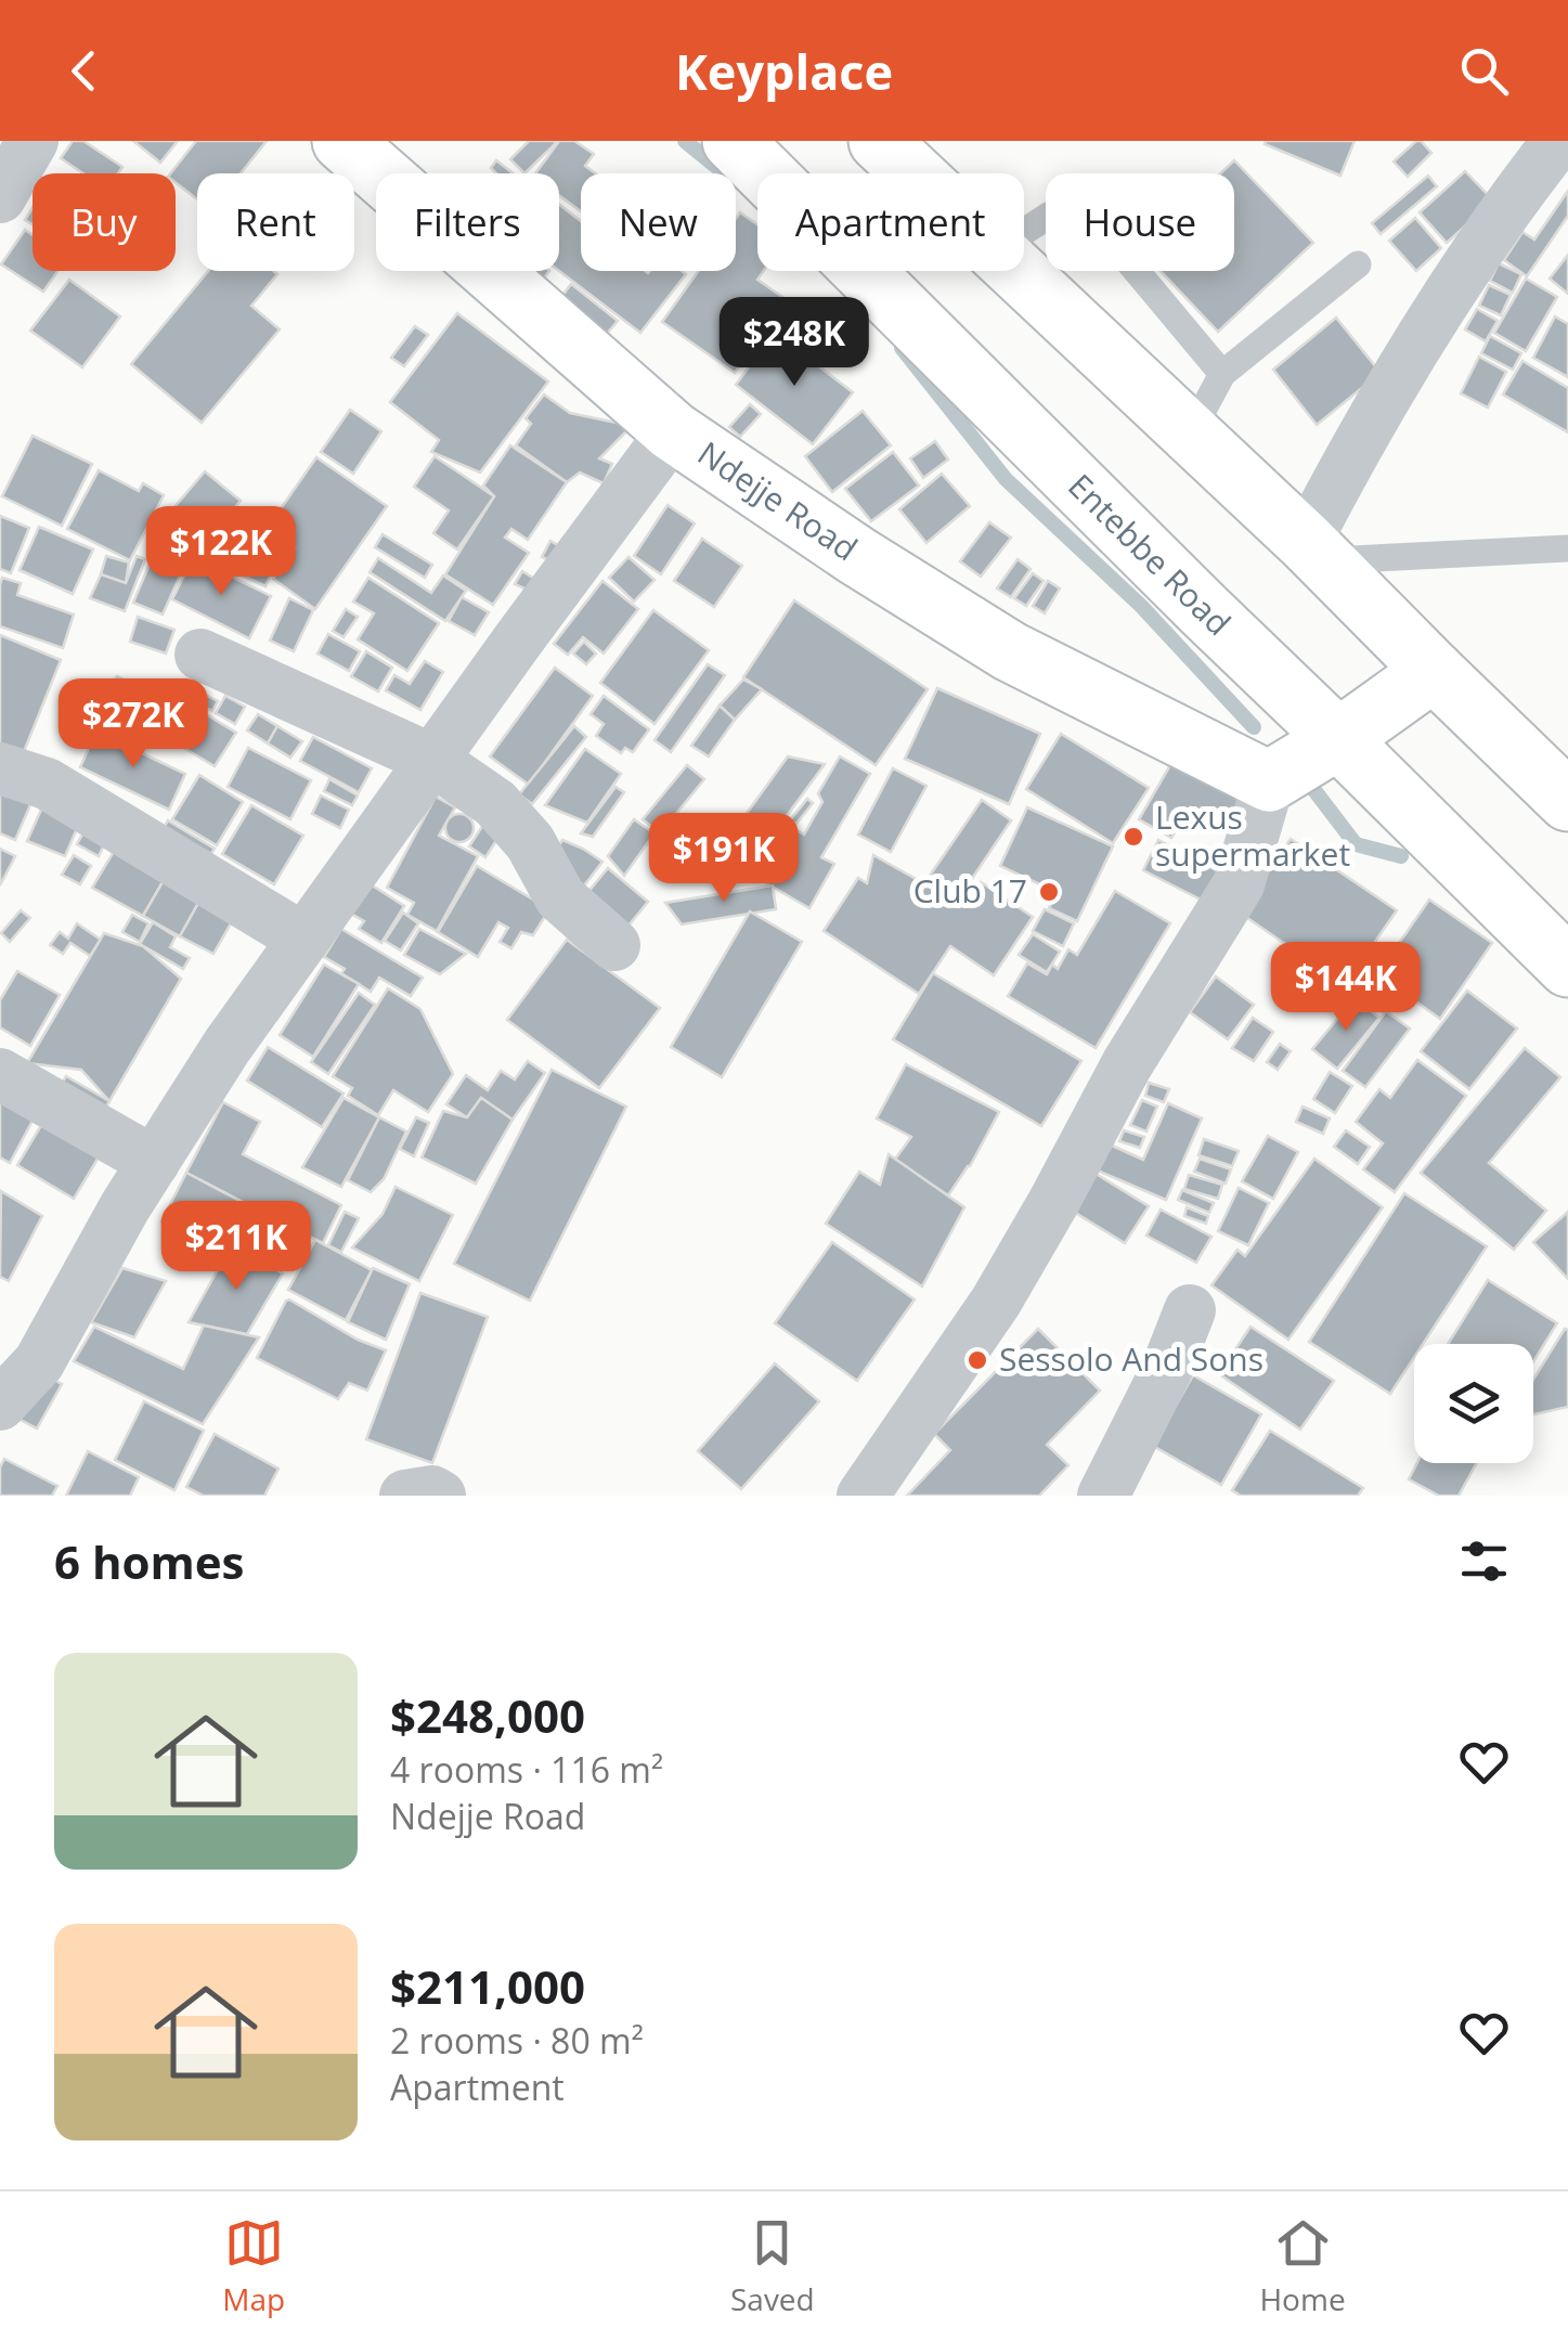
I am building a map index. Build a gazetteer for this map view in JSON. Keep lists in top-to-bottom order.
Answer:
{
  "streets": {
    "main road": ["Ndejje Road", "Entebbe Road"]
  },
  "places": ["Lexus supermarket", "Club 17", "Sessolo And Sons"],
  "page": {
    "header": "Keyplace",
    "chip": [
      "Buy",
      "Rent",
      "Filters",
      "New",
      "Apartment",
      "House"
    ],
    "price": [
      "$248K",
      "$122K",
      "$272K",
      "$191K",
      "$144K",
      "$211K"
    ],
    "heading": "6 homes",
    "list": [
      {
        "name": "$248,000",
        "note": "4 rooms · 116 m² · Ndejje Road"
      },
      {
        "name": "$211,000",
        "note": "2 rooms · 80 m² · Apartment"
      }
    ],
    "tabs": ["Map", "Saved", "Home"]
  }
}
